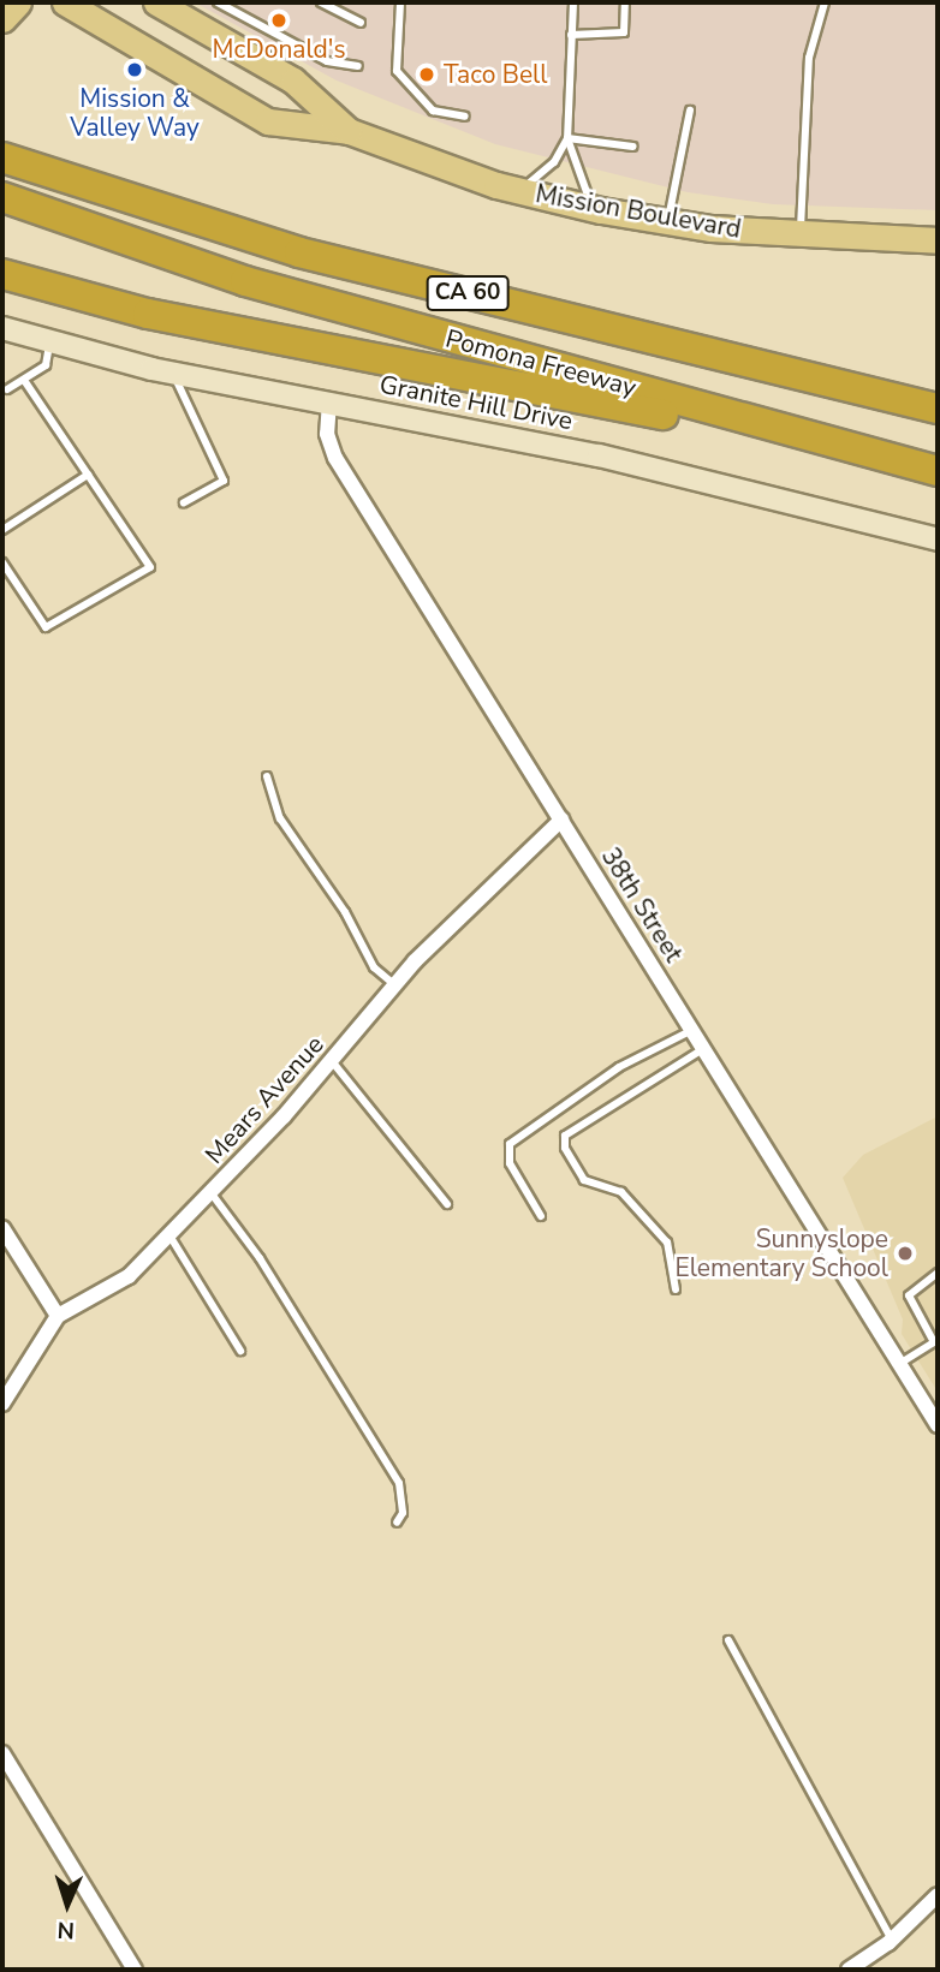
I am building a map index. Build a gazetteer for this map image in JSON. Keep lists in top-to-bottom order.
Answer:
{
  "streets": {
    "highway": ["CA 60", "Pomona Freeway"],
    "main road": ["Mission Boulevard"],
    "street": ["Granite Hill Drive", "38th Street", "Mears Avenue"]
  },
  "crossings": [
    ["Granite Hill Drive", "38th Street"],
    ["38th Street", "Mears Avenue"]
  ],
  "places": [
    "McDonald's",
    "Mission & Valley Way",
    "Taco Bell",
    "Sunnyslope Elementary School"
  ],
  "north": "bottom"
}
